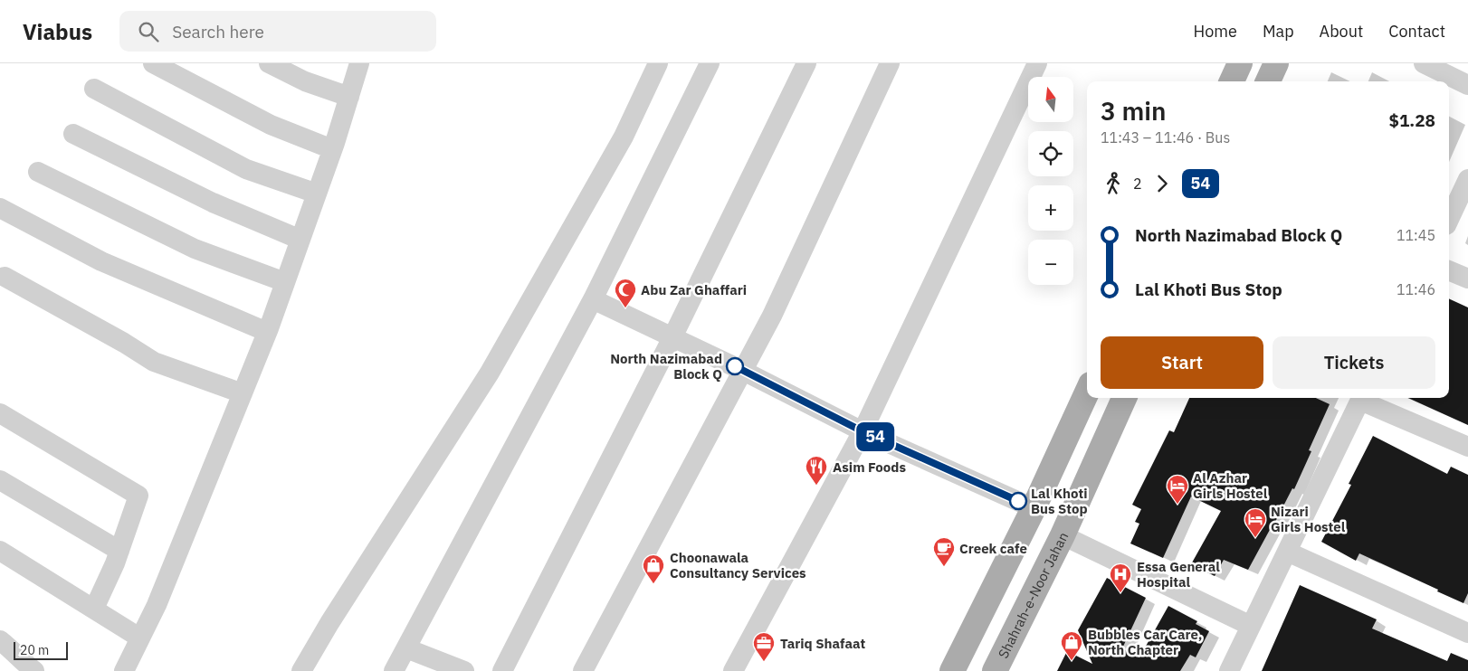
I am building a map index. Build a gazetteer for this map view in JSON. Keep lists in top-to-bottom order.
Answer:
{
  "streets": {
    "main road": ["Shahrah-e-Noor Jahan"]
  },
  "places": {
    "mosque": ["Abu Zar Ghaffari"],
    "other": ["North Nazimabad Block Q", "Lal Khoti Bus Stop"],
    "restaurant": ["Asim Foods"],
    "hotel": ["Al Azhar Girls Hostel", "Nizari Girls Hostel"],
    "cafe": ["Creek cafe"],
    "shop": ["Choonawala Consultancy Services", "Bubbles Car Care, North Chapter"],
    "hospital": ["Essa General Hospital"],
    "office": ["Tariq Shafaat"]
  },
  "lines": ["bus line 54"],
  "scale_bar": "20 m",
  "north": "top",
  "page": {
    "header": "Viabus",
    "search": "Search here",
    "nav": [
      "Home",
      "Map",
      "About",
      "Contact"
    ],
    "on_map": "54",
    "map_buttons": ["+", "−"],
    "heading": ["3 min", "11:43 – 11:46 · Bus", "$1.28"],
    "legs": ["2", "54"],
    "list": [
      {
        "name": "North Nazimabad Block Q",
        "value": "11:45"
      },
      {
        "name": "Lal Khoti Bus Stop",
        "value": "11:46"
      }
    ],
    "buttons": ["Start", "Tickets"],
    "scale": "20 m"
  }
}
